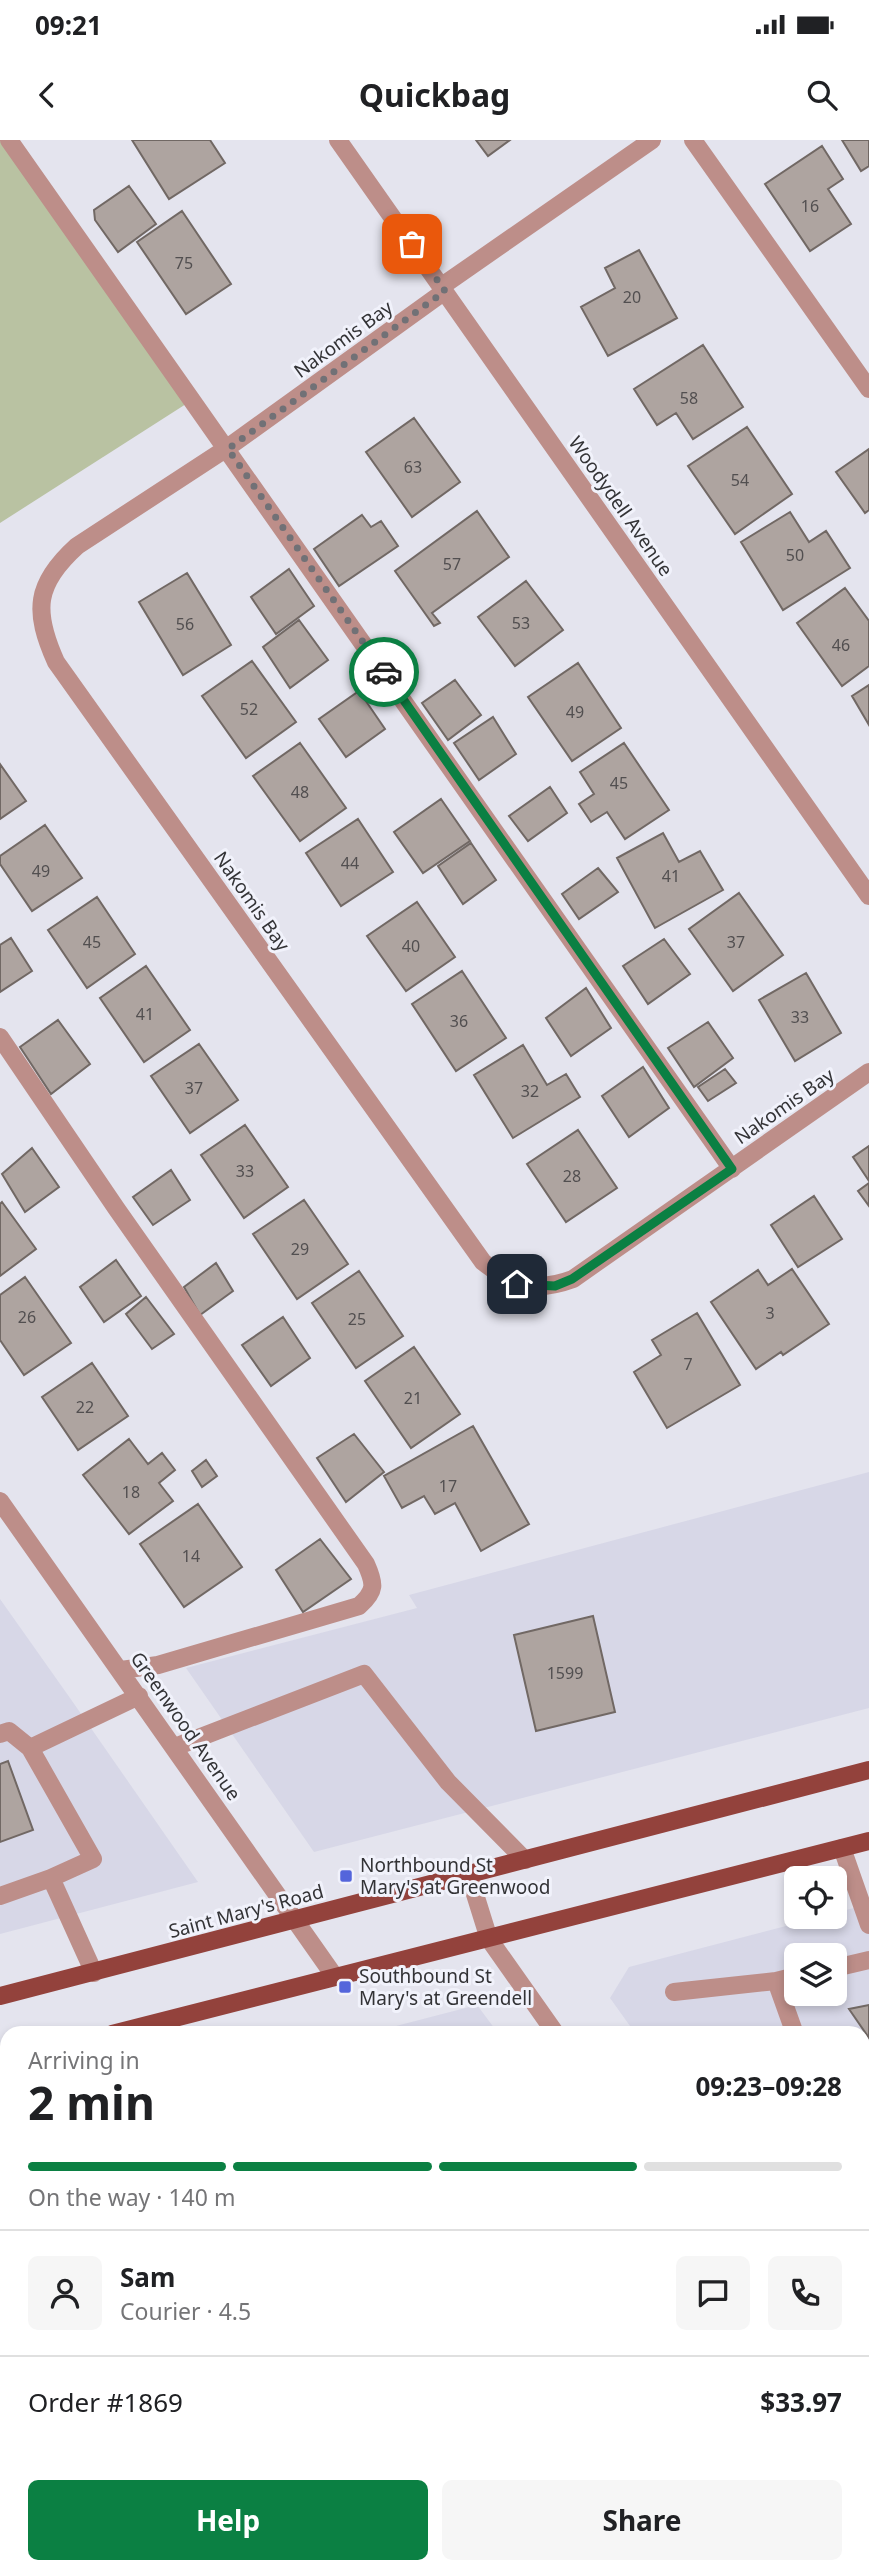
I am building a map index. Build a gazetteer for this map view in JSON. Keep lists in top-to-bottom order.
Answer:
{
  "streets": {
    "main road": ["Saint Mary's Road"],
    "street": ["Nakomis Bay", "Woodydell Avenue", "Greenwood Avenue"]
  },
  "crossings": [
    ["Nakomis Bay", "Woodydell Avenue"],
    ["Greenwood Avenue", "Saint Mary's Road"]
  ],
  "places": {
    "transit": ["Northbound St Mary's at Greenwood", "Southbound St Mary's at Greendell"]
  },
  "house_numbers": [
    "16",
    "75",
    "20",
    "58",
    "63",
    "54",
    "50",
    "57",
    "53",
    "56",
    "46",
    "52",
    "49",
    "45",
    "48",
    "44",
    "49",
    "41",
    "45",
    "37",
    "40",
    "41",
    "33",
    "36",
    "37",
    "32",
    "33",
    "28",
    "29",
    "3",
    "26",
    "25",
    "7",
    "21",
    "22",
    "17",
    "18",
    "14",
    "1599"
  ],
  "page": {
    "status": "09:21",
    "header": "Quickbag",
    "heading": ["2 min", "Arriving in", "09:23–09:28"],
    "panel": [
      "Sam",
      "Courier · 4.5",
      "Order #1869",
      "$33.97"
    ],
    "bar": "On the way · 140 m",
    "buttons": ["Help", "Share"]
  }
}
